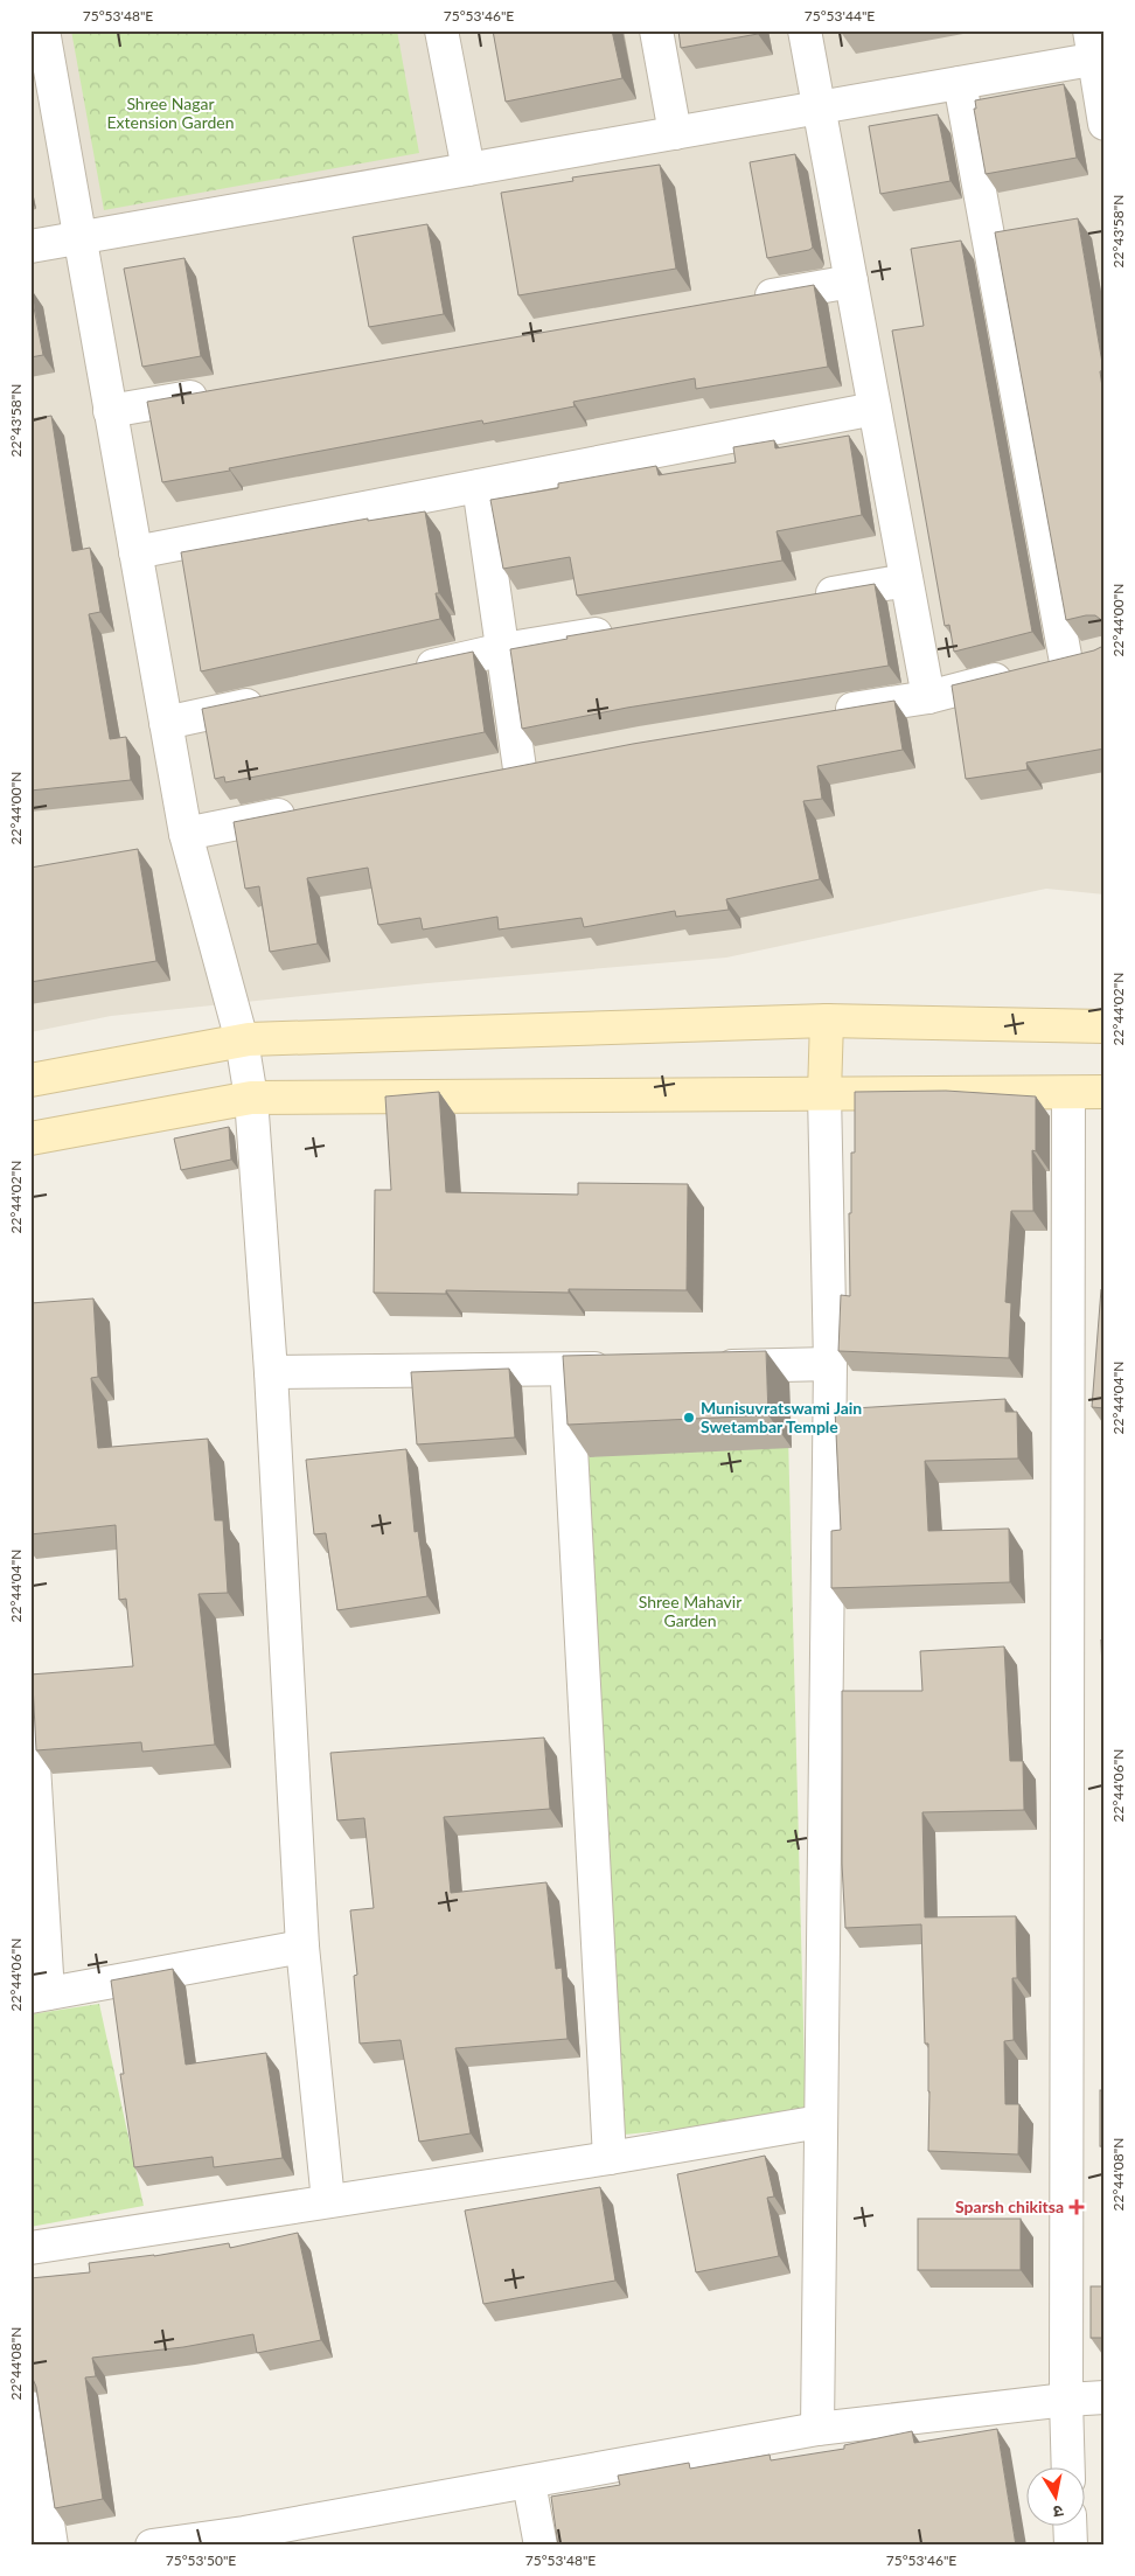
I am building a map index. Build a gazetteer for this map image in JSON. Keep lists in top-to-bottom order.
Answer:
{
  "parks": ["Shree Nagar Extension Garden", "Shree Mahavir Garden"],
  "places": {
    "other": ["Munisuvratswami Jain Swetambar Temple"],
    "health": ["Sparsh chikitsa"]
  },
  "north": "bottom",
  "coordinates": [
    "75°53'48\"E",
    "75°53'46\"E",
    "75°53'44\"E",
    "22°43'58\"N",
    "22°44'00\"N",
    "22°44'02\"N",
    "22°44'04\"N",
    "22°44'06\"N",
    "22°44'08\"N",
    "75°53'50\"E"
  ]
}
